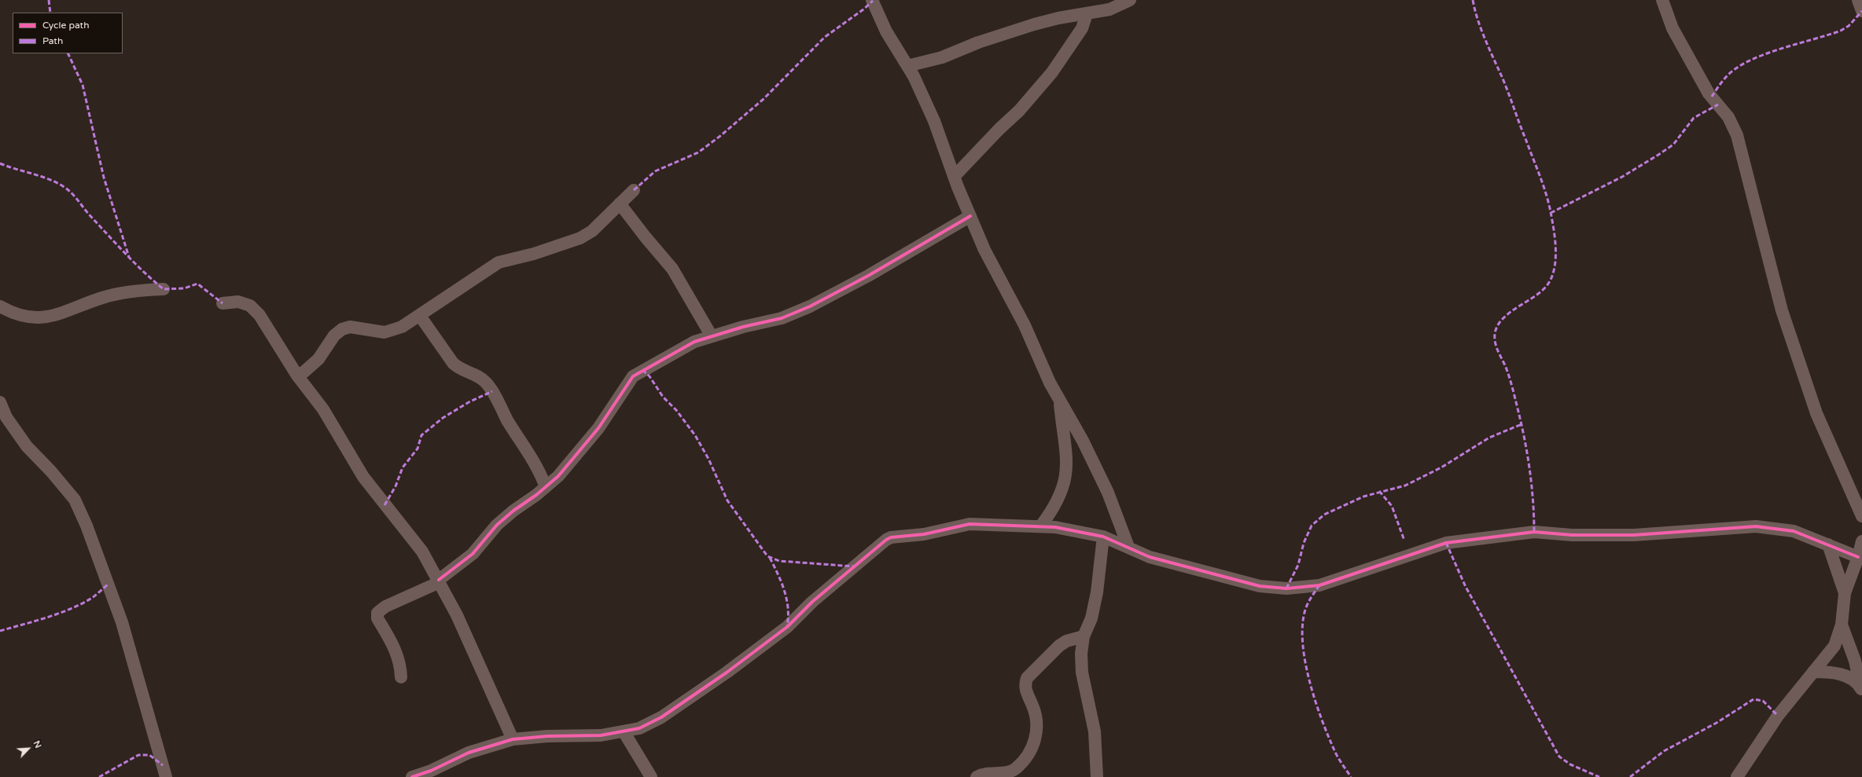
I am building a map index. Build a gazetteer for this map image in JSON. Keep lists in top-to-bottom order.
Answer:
{
  "legend": ["Cycle path", "Path"],
  "north": "top right"
}
